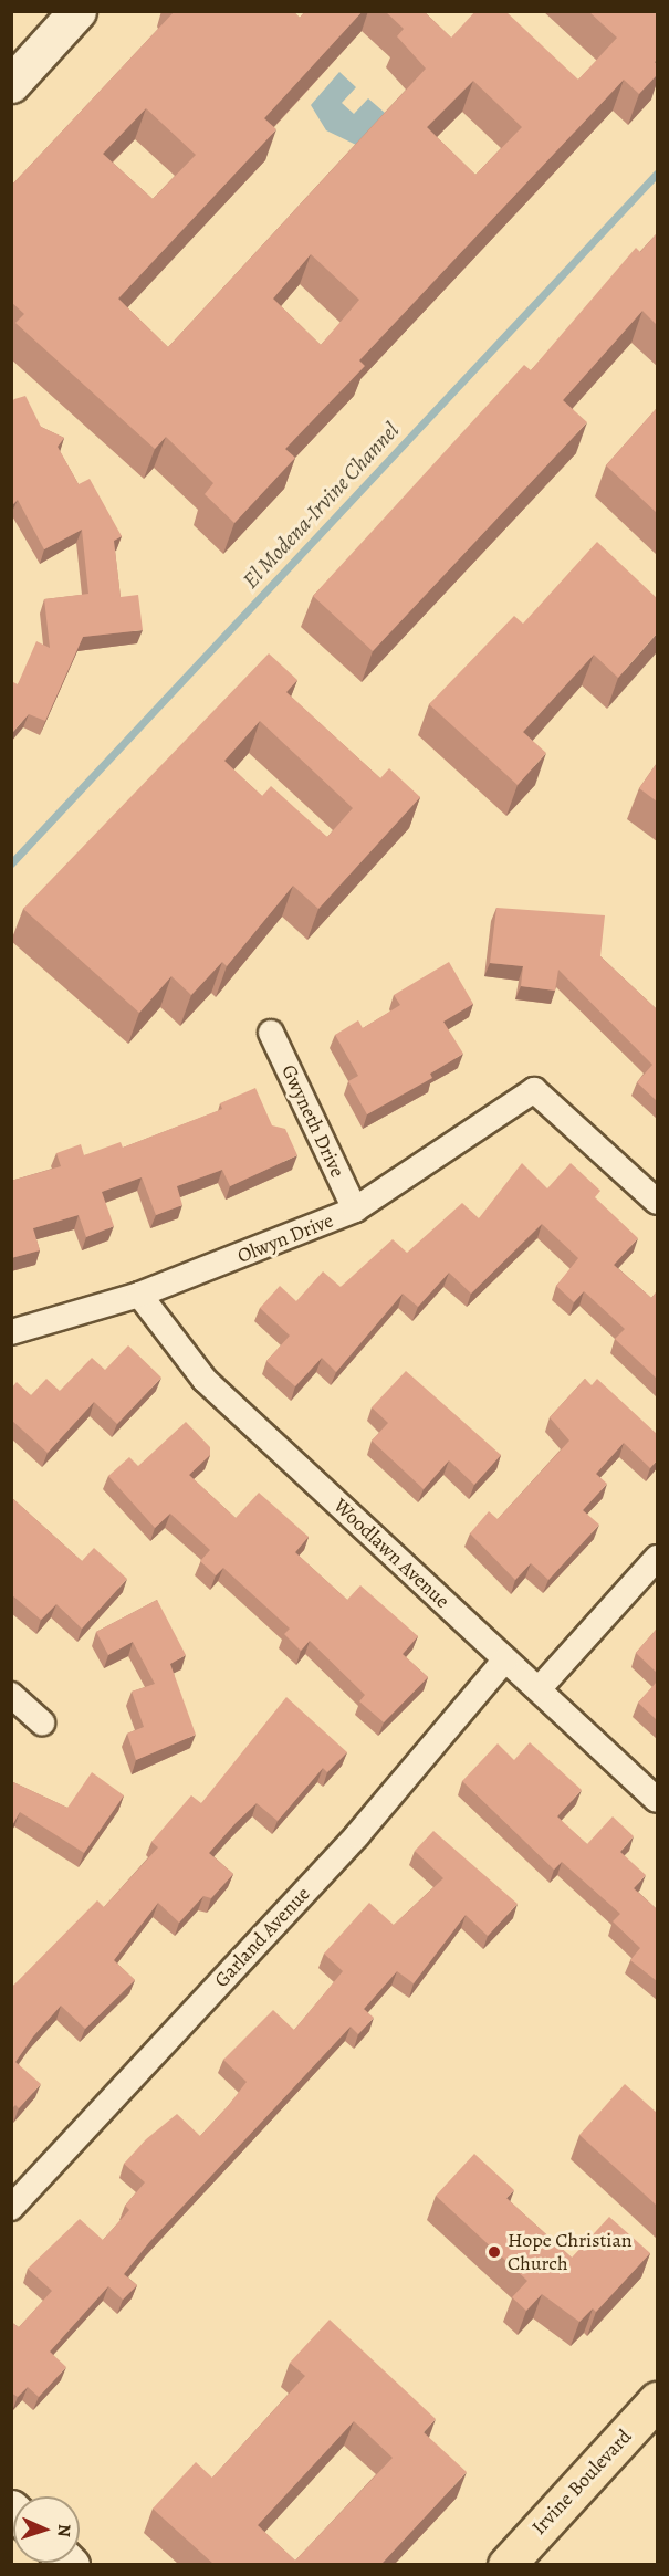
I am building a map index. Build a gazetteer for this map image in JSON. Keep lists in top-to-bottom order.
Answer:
{
  "streets": {
    "main road": ["Irvine Boulevard"],
    "street": [
      "Gwyneth Drive",
      "Olwyn Drive",
      "Woodlawn Avenue",
      "Garland Avenue"
    ]
  },
  "crossings": [
    ["Gwyneth Drive", "Olwyn Drive"],
    ["Olwyn Drive", "Woodlawn Avenue"],
    ["Woodlawn Avenue", "Garland Avenue"]
  ],
  "water": ["El Modena-Irvine Channel"],
  "places": ["Hope Christian Church"],
  "north": "right"
}
